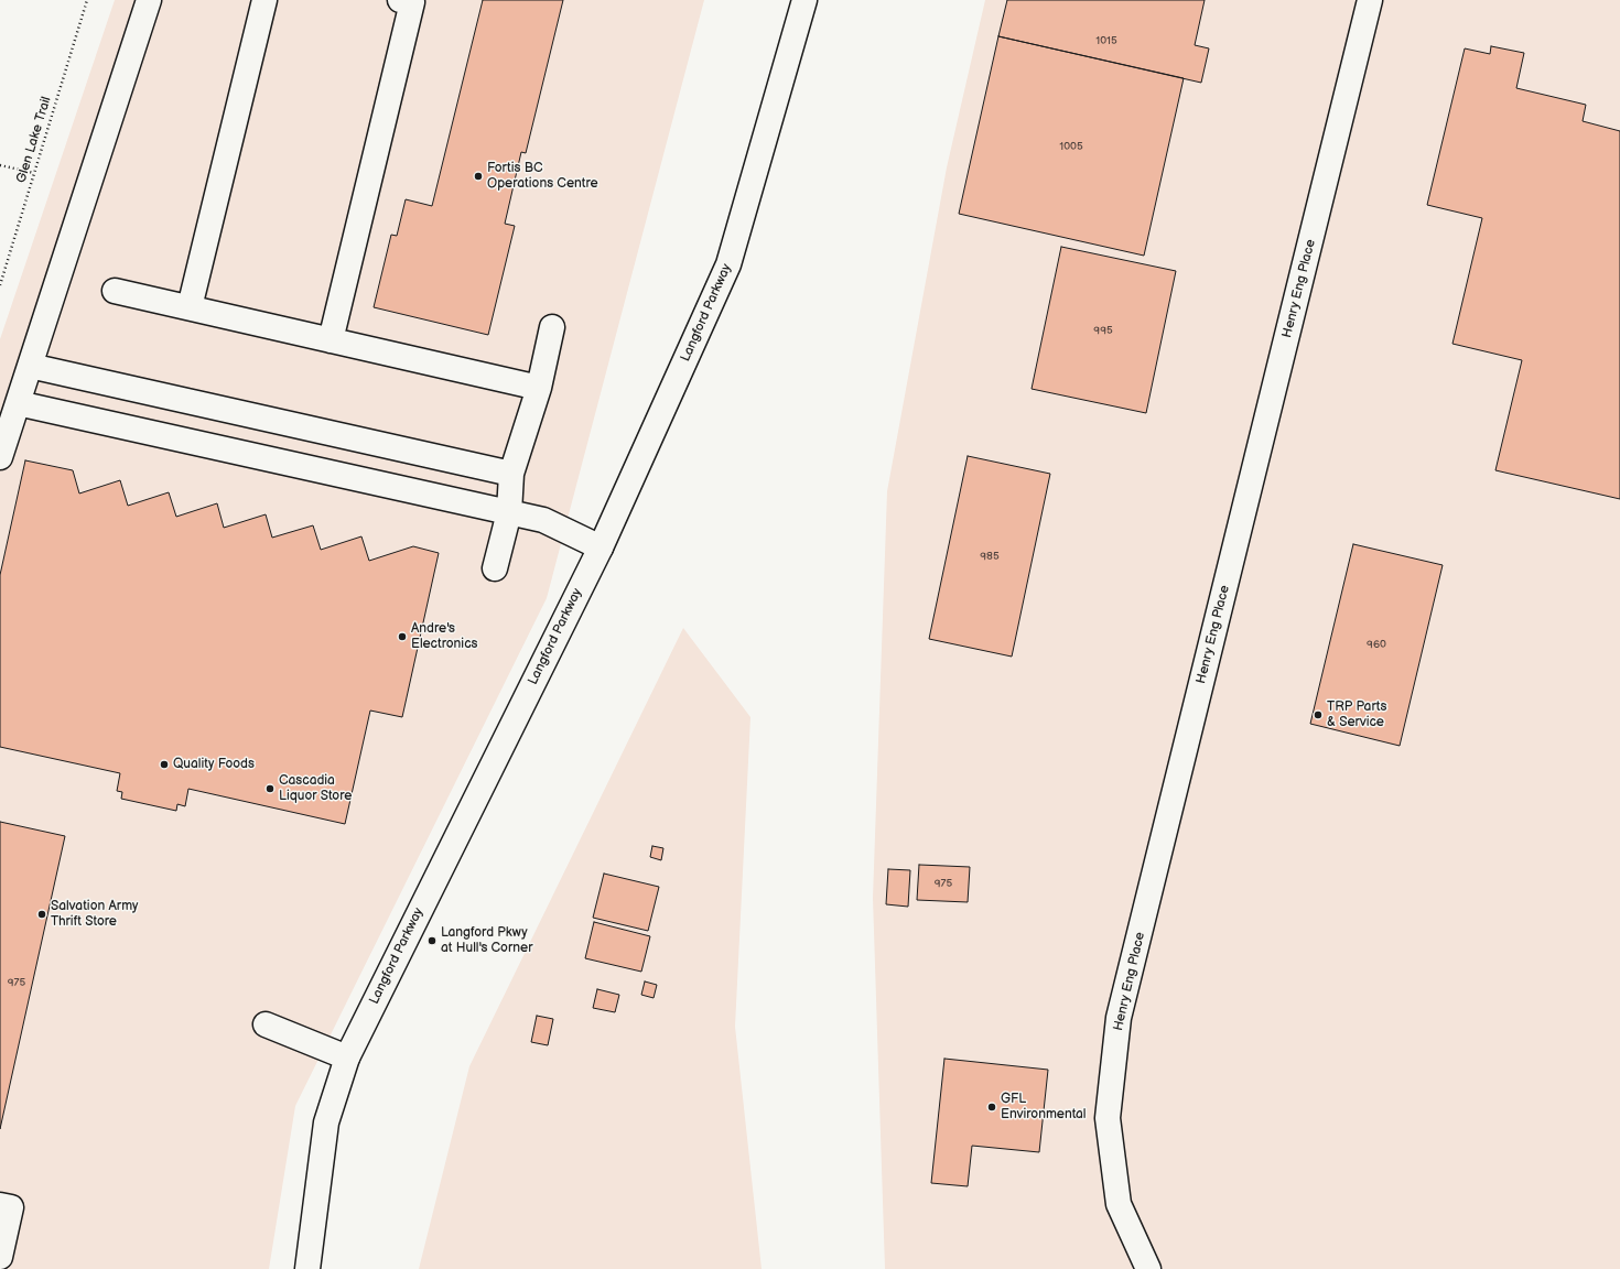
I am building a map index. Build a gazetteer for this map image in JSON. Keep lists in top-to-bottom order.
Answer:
{
  "streets": {
    "main road": ["Henry Eng Place", "Langford Parkway"],
    "path": ["Glen Lake Trail"]
  },
  "places": [
    "Fortis BC Operations Centre",
    "Andre's Electronics",
    "TRP Parts & Service",
    "Quality Foods",
    "Cascadia Liquor Store",
    "Salvation Army Thrift Store",
    "Langford Pkwy at Hull's Corner",
    "GFL Environmental"
  ],
  "house_numbers": [
    "1015",
    "1005",
    "995",
    "985",
    "960",
    "975",
    "975"
  ]
}
